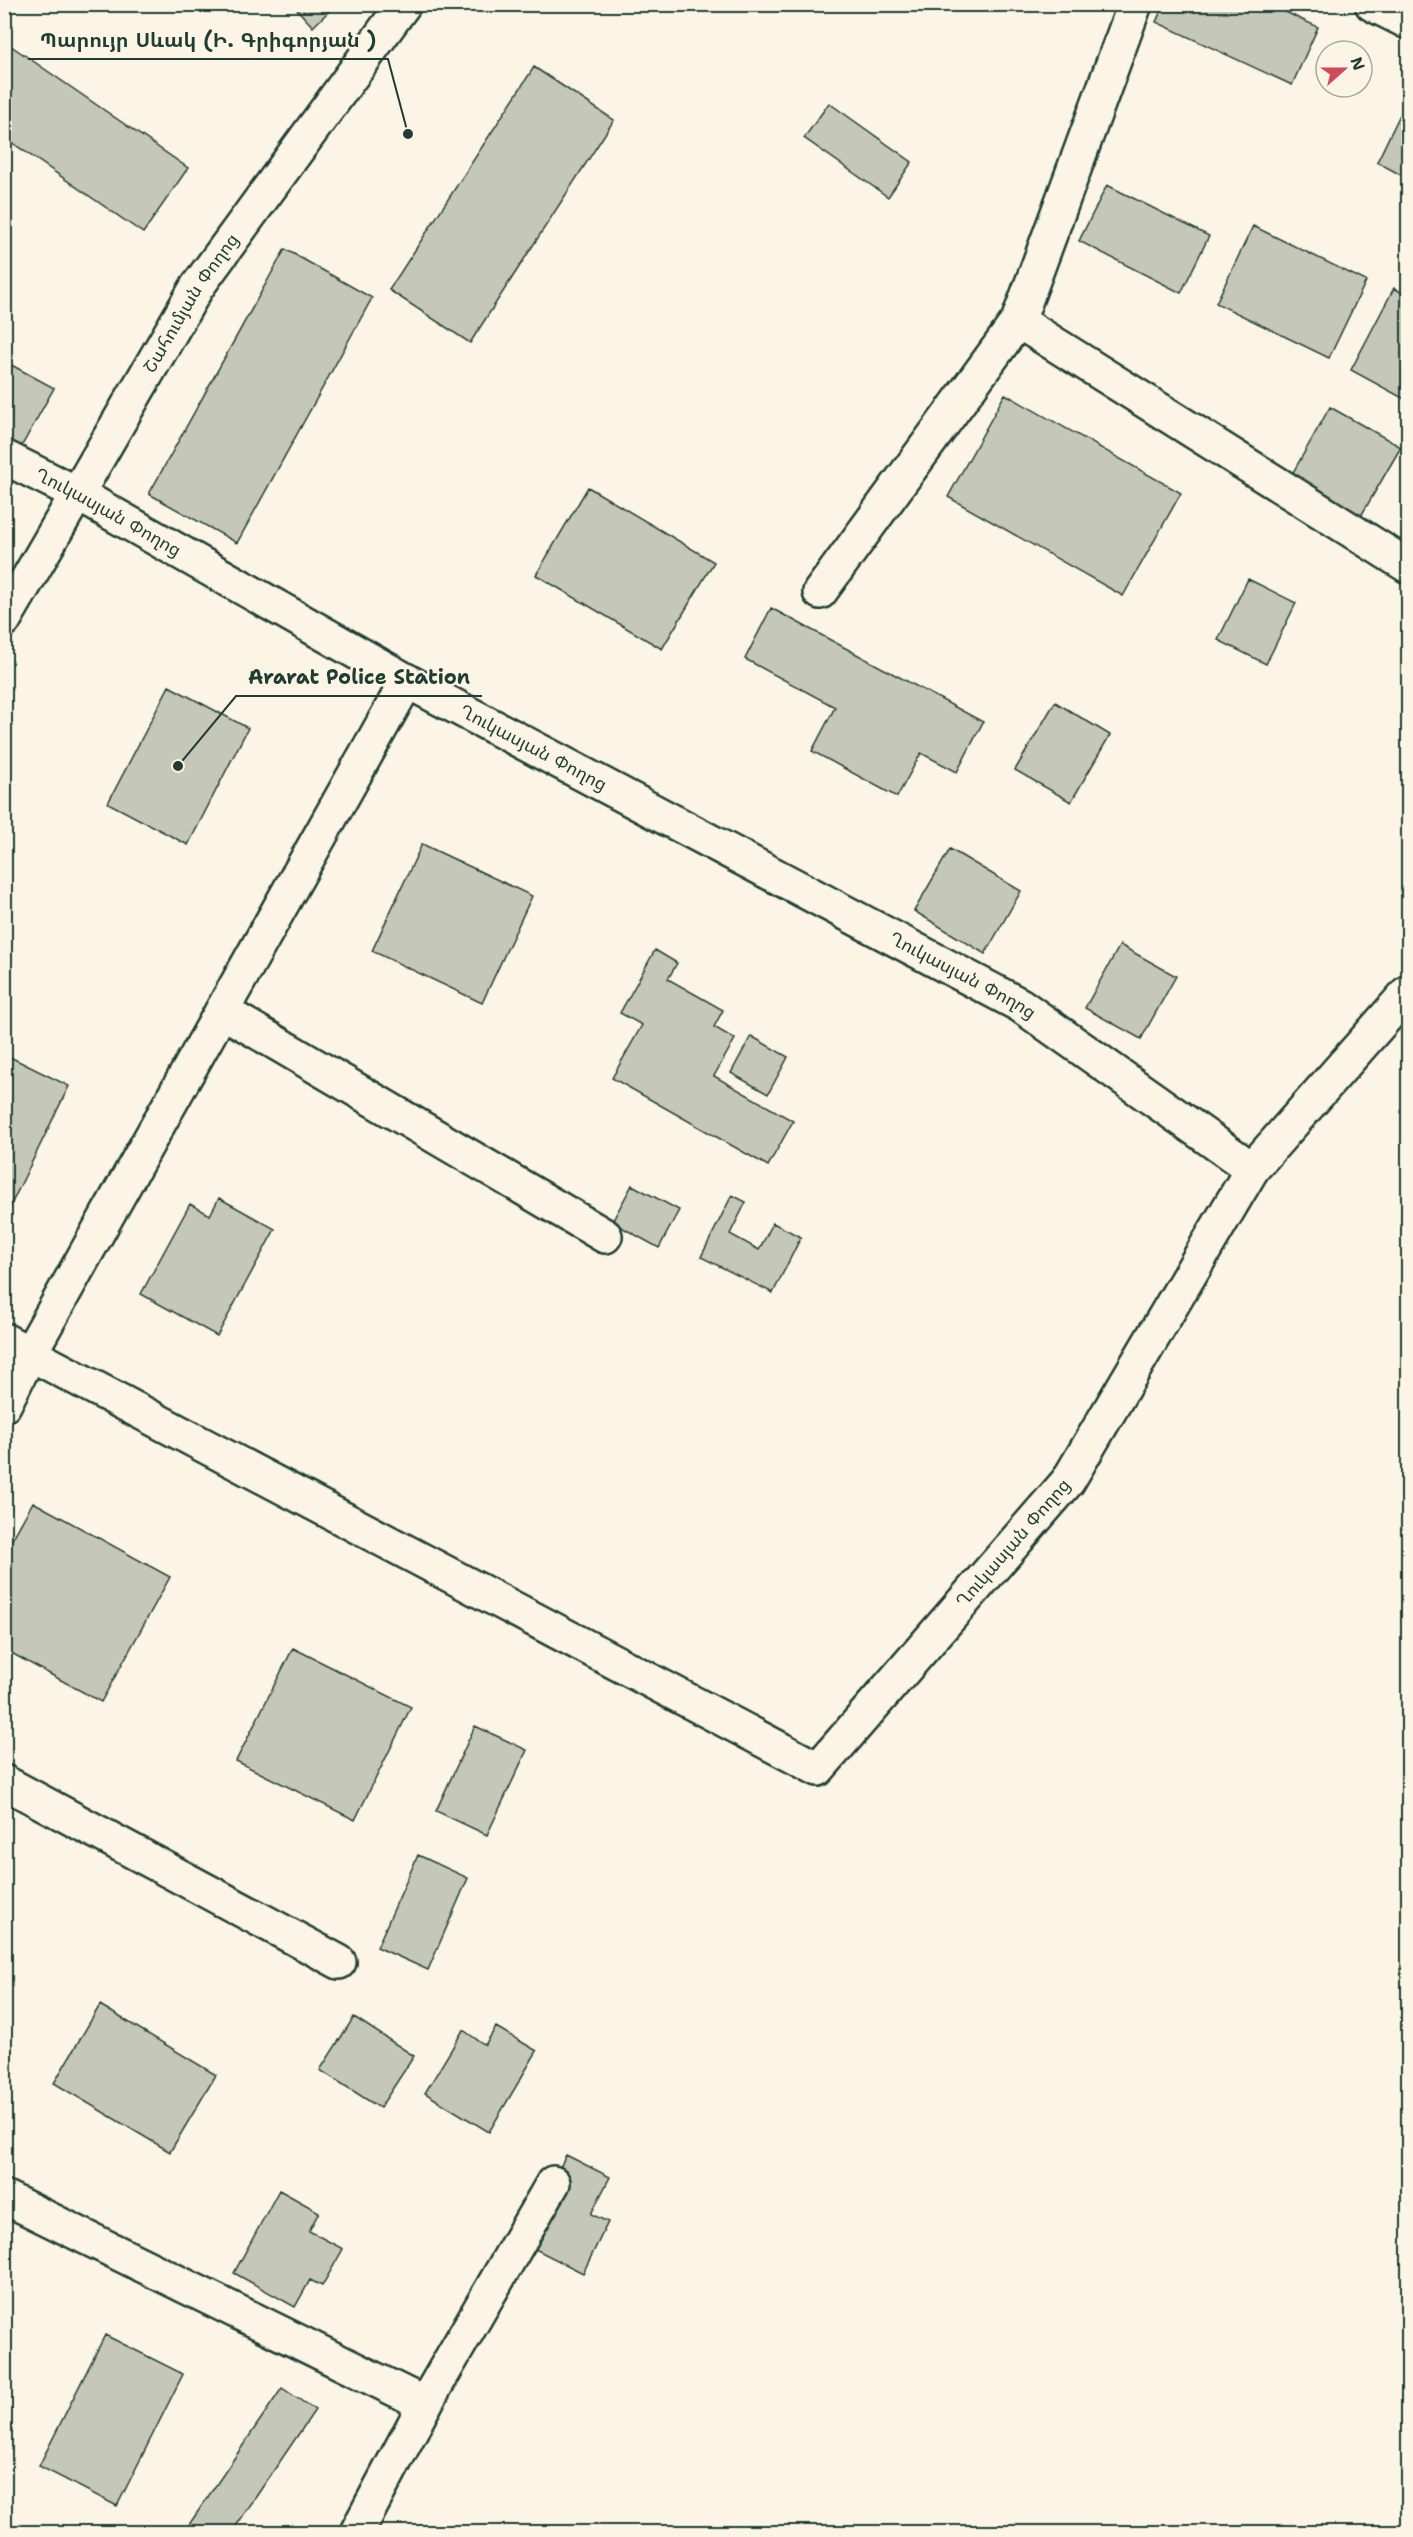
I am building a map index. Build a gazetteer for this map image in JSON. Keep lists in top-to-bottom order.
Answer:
{
  "streets": {
    "street": ["Շահումյան Փողոց", "Ղուկասյան Փողոց"]
  },
  "crossings": [
    ["Շահումյան Փողոց", "Ղուկասյան Փողոց"]
  ],
  "places": ["Պարույր Սևակ (Ի. Գրիգորյան )", "Ararat Police Station"],
  "north": "right"
}
